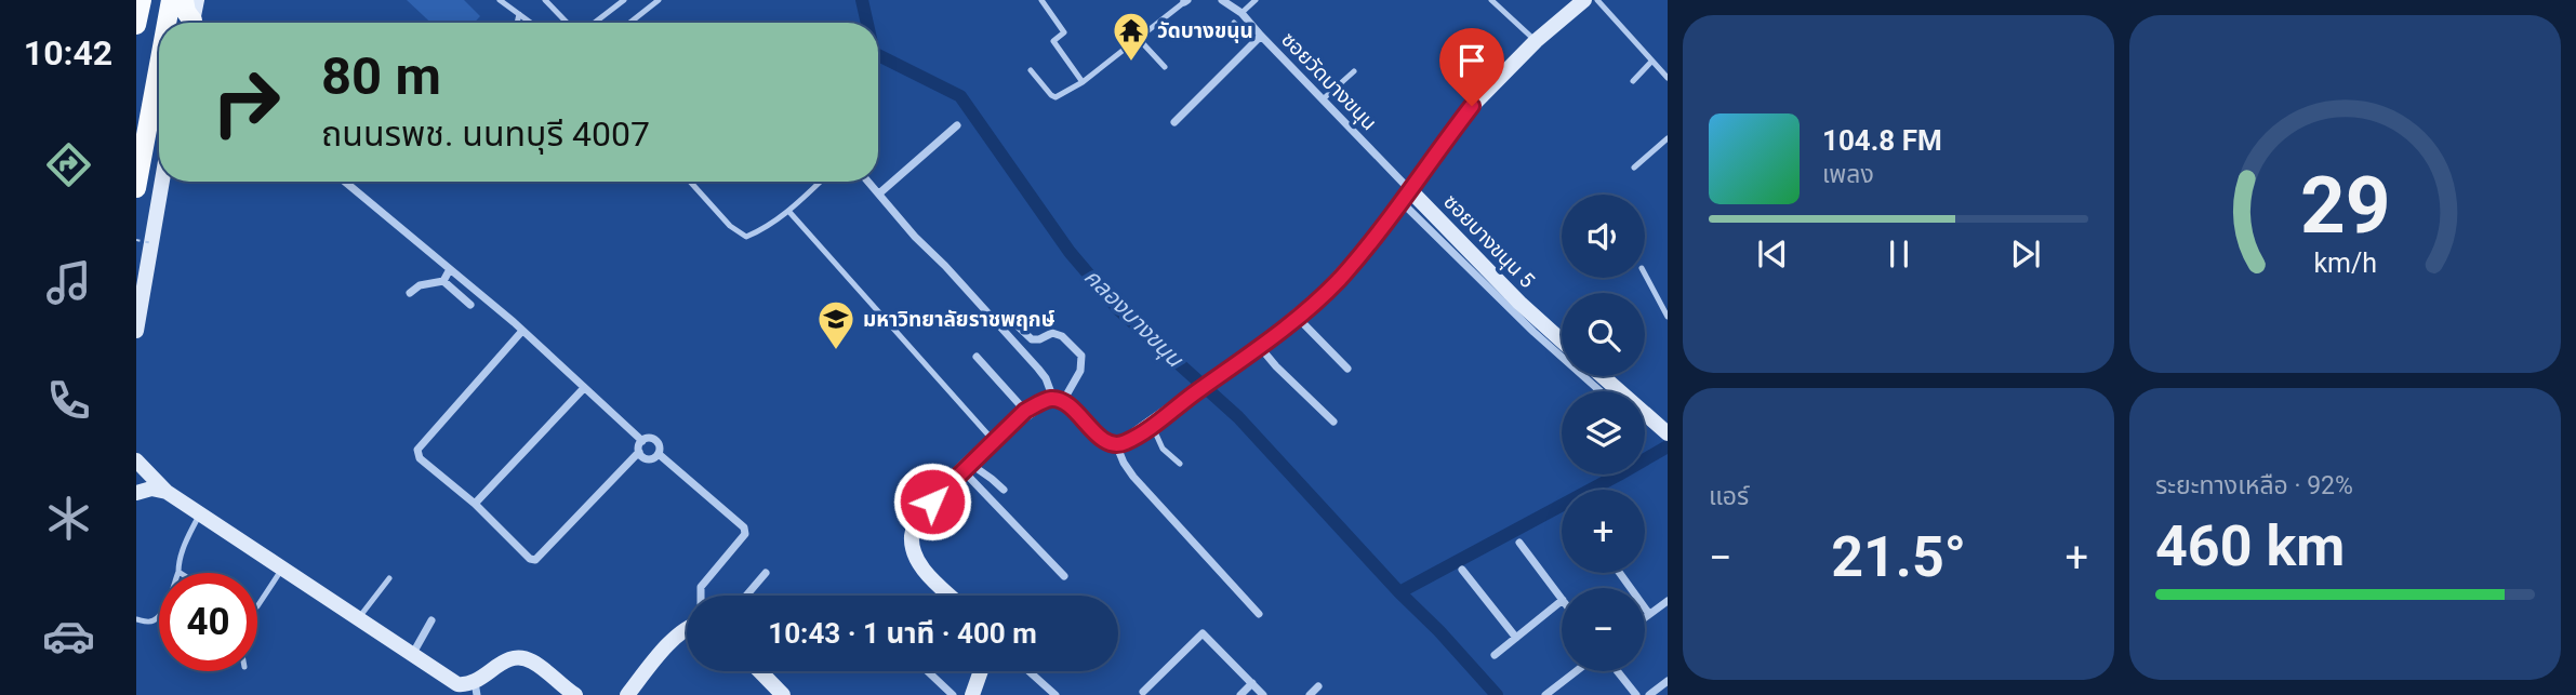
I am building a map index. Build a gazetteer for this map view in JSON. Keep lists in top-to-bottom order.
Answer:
{
  "streets": {
    "street": ["ซอยวัดบางขนุน", "ซอยบางขนุน 5"]
  },
  "crossings": [
    ["ซอยวัดบางขนุน", "ซอยบางขนุน 5"]
  ],
  "water": ["คลองบางขนุน"],
  "places": {
    "temple": ["วัดบางขนุน"],
    "school or university": ["มหาวิทยาลัยราชพฤกษ์"]
  },
  "page": {
    "tabs": "10:42",
    "turn": ["80 m", "ถนนรพช. นนทบุรี 4007"],
    "song": ["104.8 FM", "เพลง"],
    "map_buttons": ["+", "−"],
    "tile": [
      "แอร์",
      ["ระยะทางเหลือ · 92%", "460 km"]
    ],
    "heat": ["−", "21.5°", "+"],
    "limit": "40",
    "trip": "10:43 · 1 นาที · 400 m",
    "gauge": ["29", "km/h"]
  }
}
